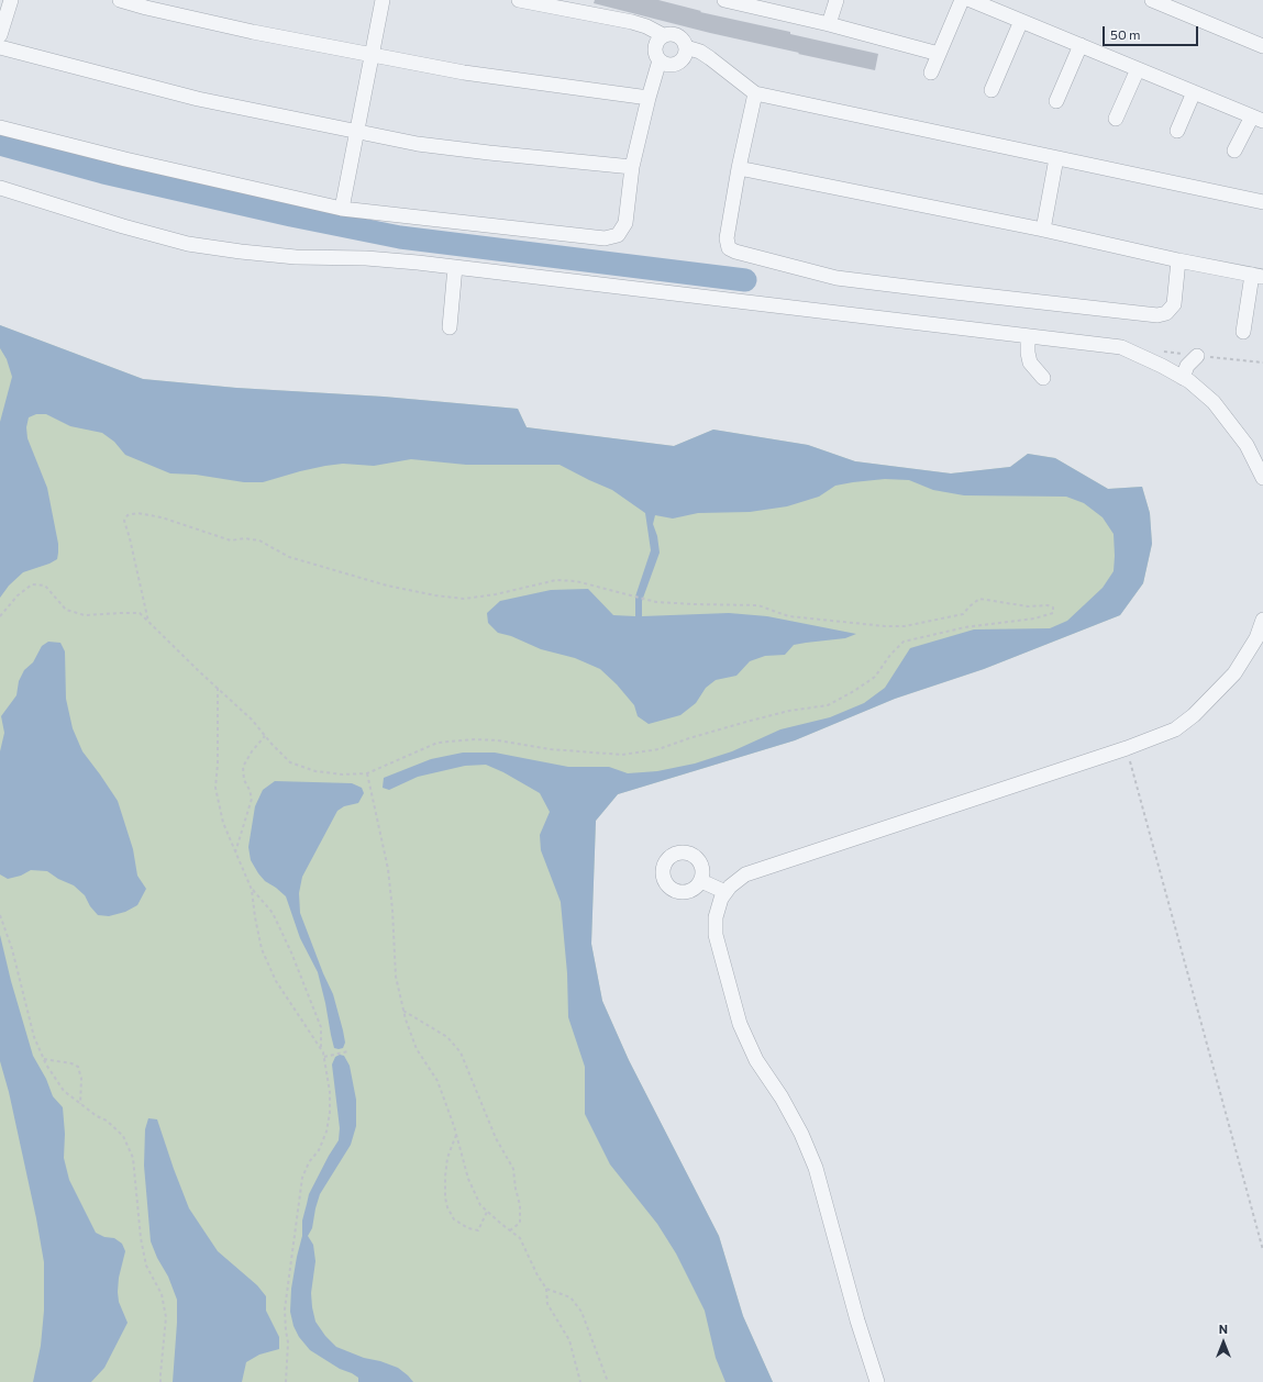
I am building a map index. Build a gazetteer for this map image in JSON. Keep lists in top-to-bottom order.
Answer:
{
  "scale_bar": "50 m",
  "north": "top"
}
